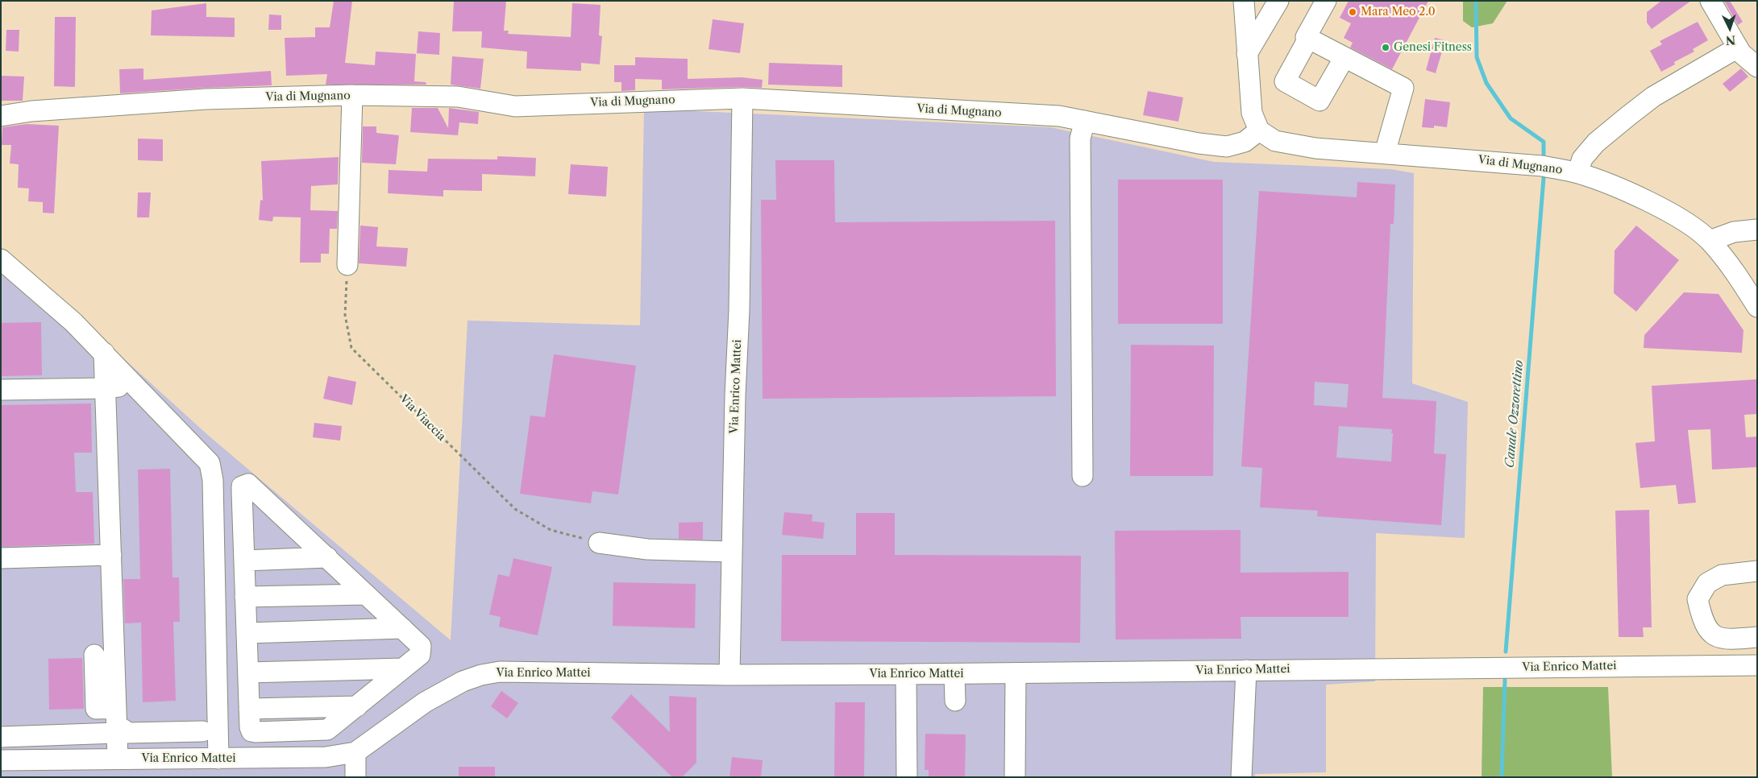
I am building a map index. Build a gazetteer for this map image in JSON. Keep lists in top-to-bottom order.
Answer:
{
  "streets": {
    "street": ["Via di Mugnano", "Via Enrico Mattei"],
    "path": ["Via Viaccia"]
  },
  "crossings": [
    ["Via di Mugnano", "Via Enrico Mattei"]
  ],
  "water": ["Canale Ozzorettino"],
  "places": ["Mara Meo 2.0", "Genesi Fitness"],
  "north": "bottom"
}
